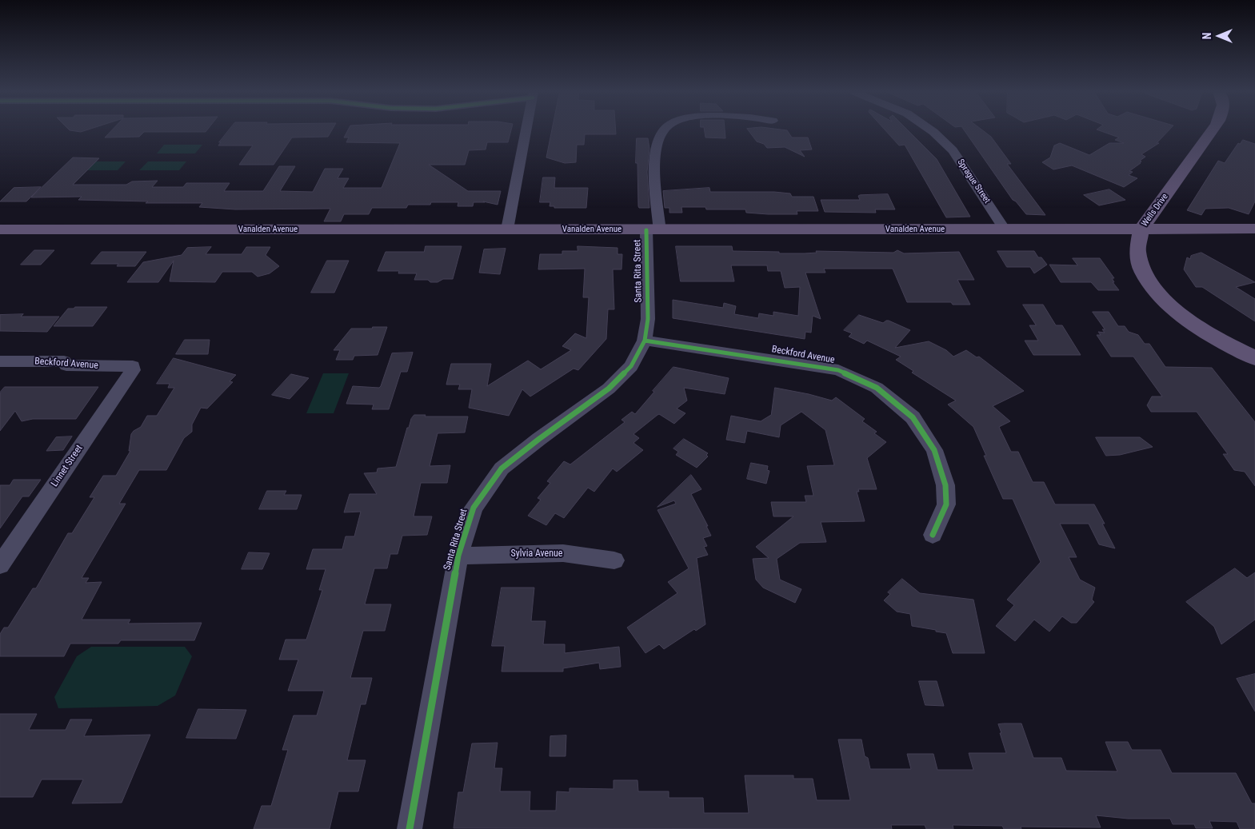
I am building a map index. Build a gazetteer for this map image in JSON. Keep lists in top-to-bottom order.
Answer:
{
  "streets": {
    "main road": ["Wells Drive", "Vanalden Avenue"],
    "street": [
      "Sprague Street",
      "Santa Rita Street",
      "Beckford Avenue",
      "Linnet Street",
      "Sylvia Avenue"
    ]
  },
  "crossings": [
    ["Sprague Street", "Vanalden Avenue"],
    ["Wells Drive", "Vanalden Avenue"],
    ["Vanalden Avenue", "Santa Rita Street"],
    ["Santa Rita Street", "Beckford Avenue"],
    ["Santa Rita Street", "Sylvia Avenue"],
    ["Beckford Avenue", "Linnet Street"]
  ],
  "north": "left"
}
